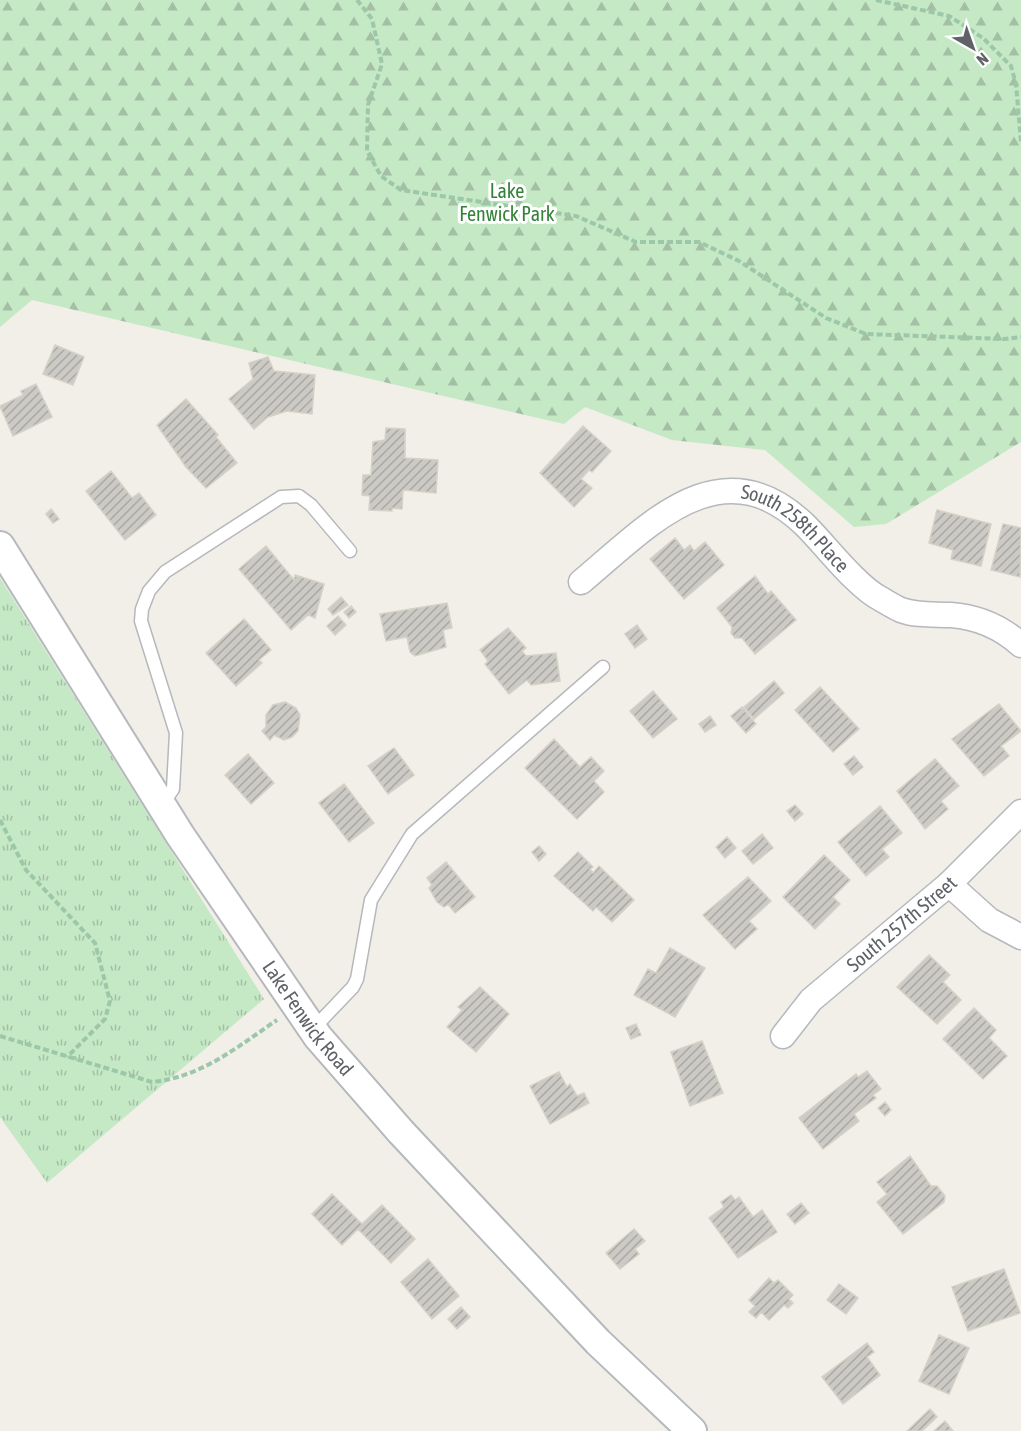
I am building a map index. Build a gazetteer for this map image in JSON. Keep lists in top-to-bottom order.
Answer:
{
  "streets": {
    "street": ["South 258th Place", "South 257th Street", "Lake Fenwick Road"]
  },
  "parks": ["Lake Fenwick Park"],
  "north": "bottom right"
}
